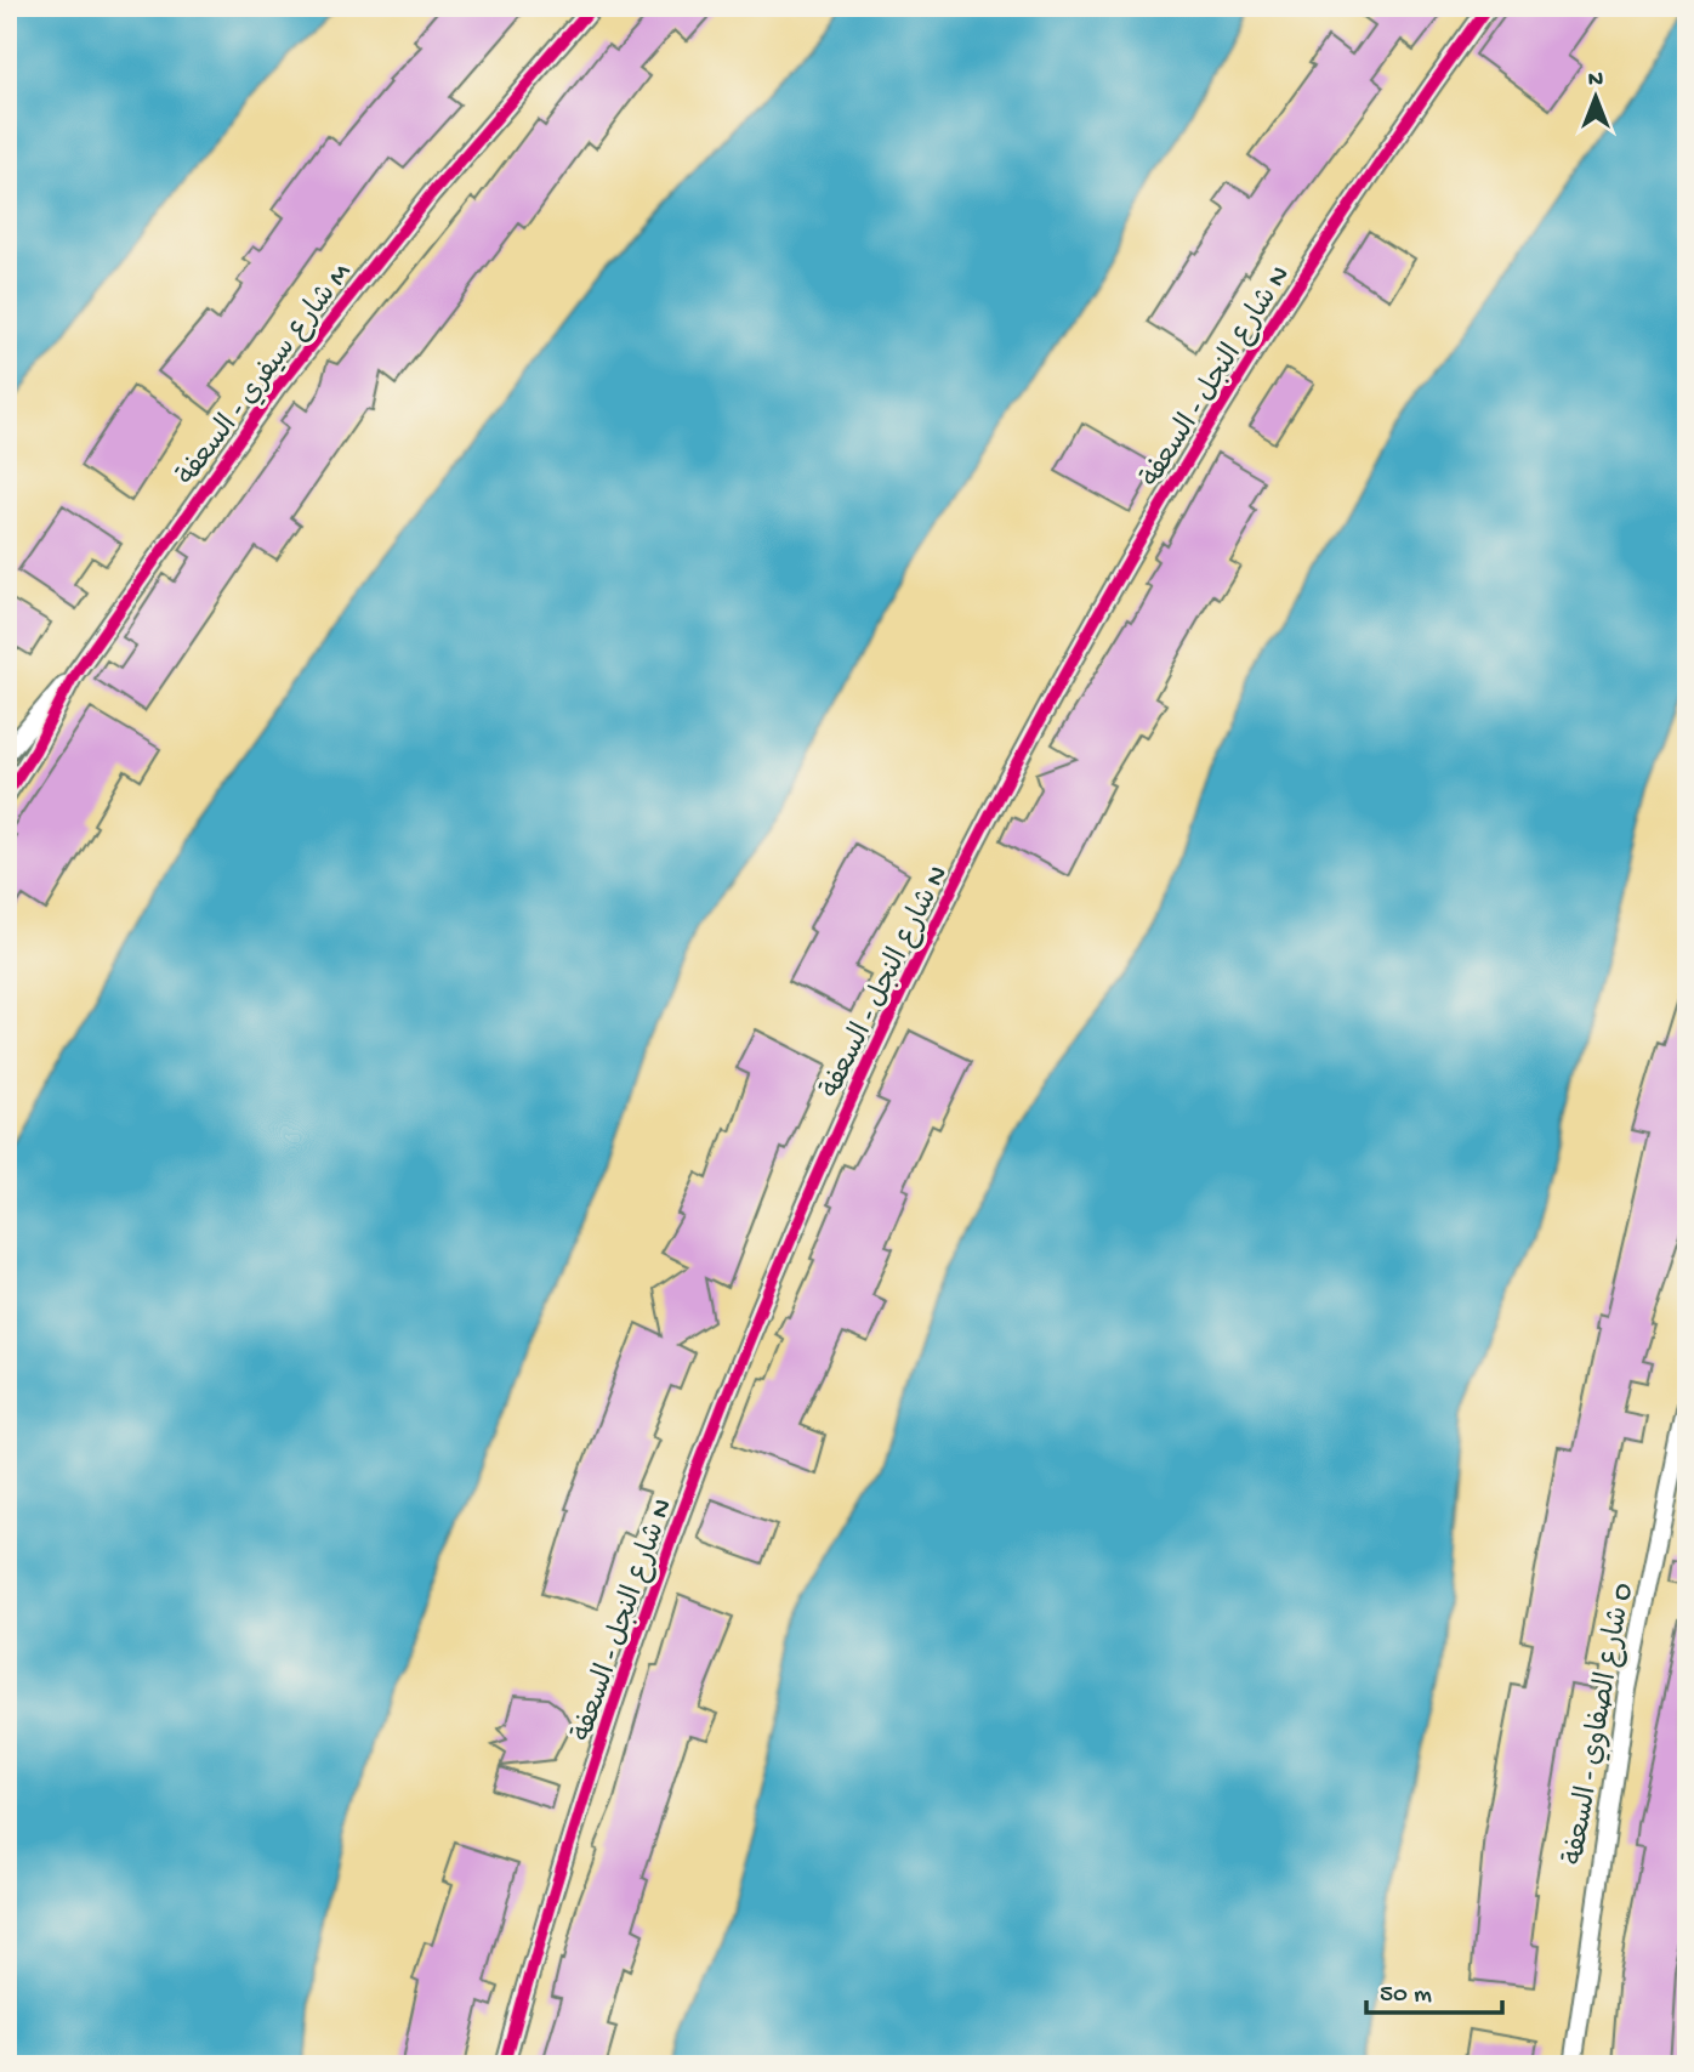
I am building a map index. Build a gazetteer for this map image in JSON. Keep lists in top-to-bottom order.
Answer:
{
  "streets": {
    "street": ["شارع سيفري - السعفة M", "شارع النجل - السعفة N", "شارع الصفاوي - السعفة O"]
  },
  "scale_bar": "50 m",
  "north": "top"
}
